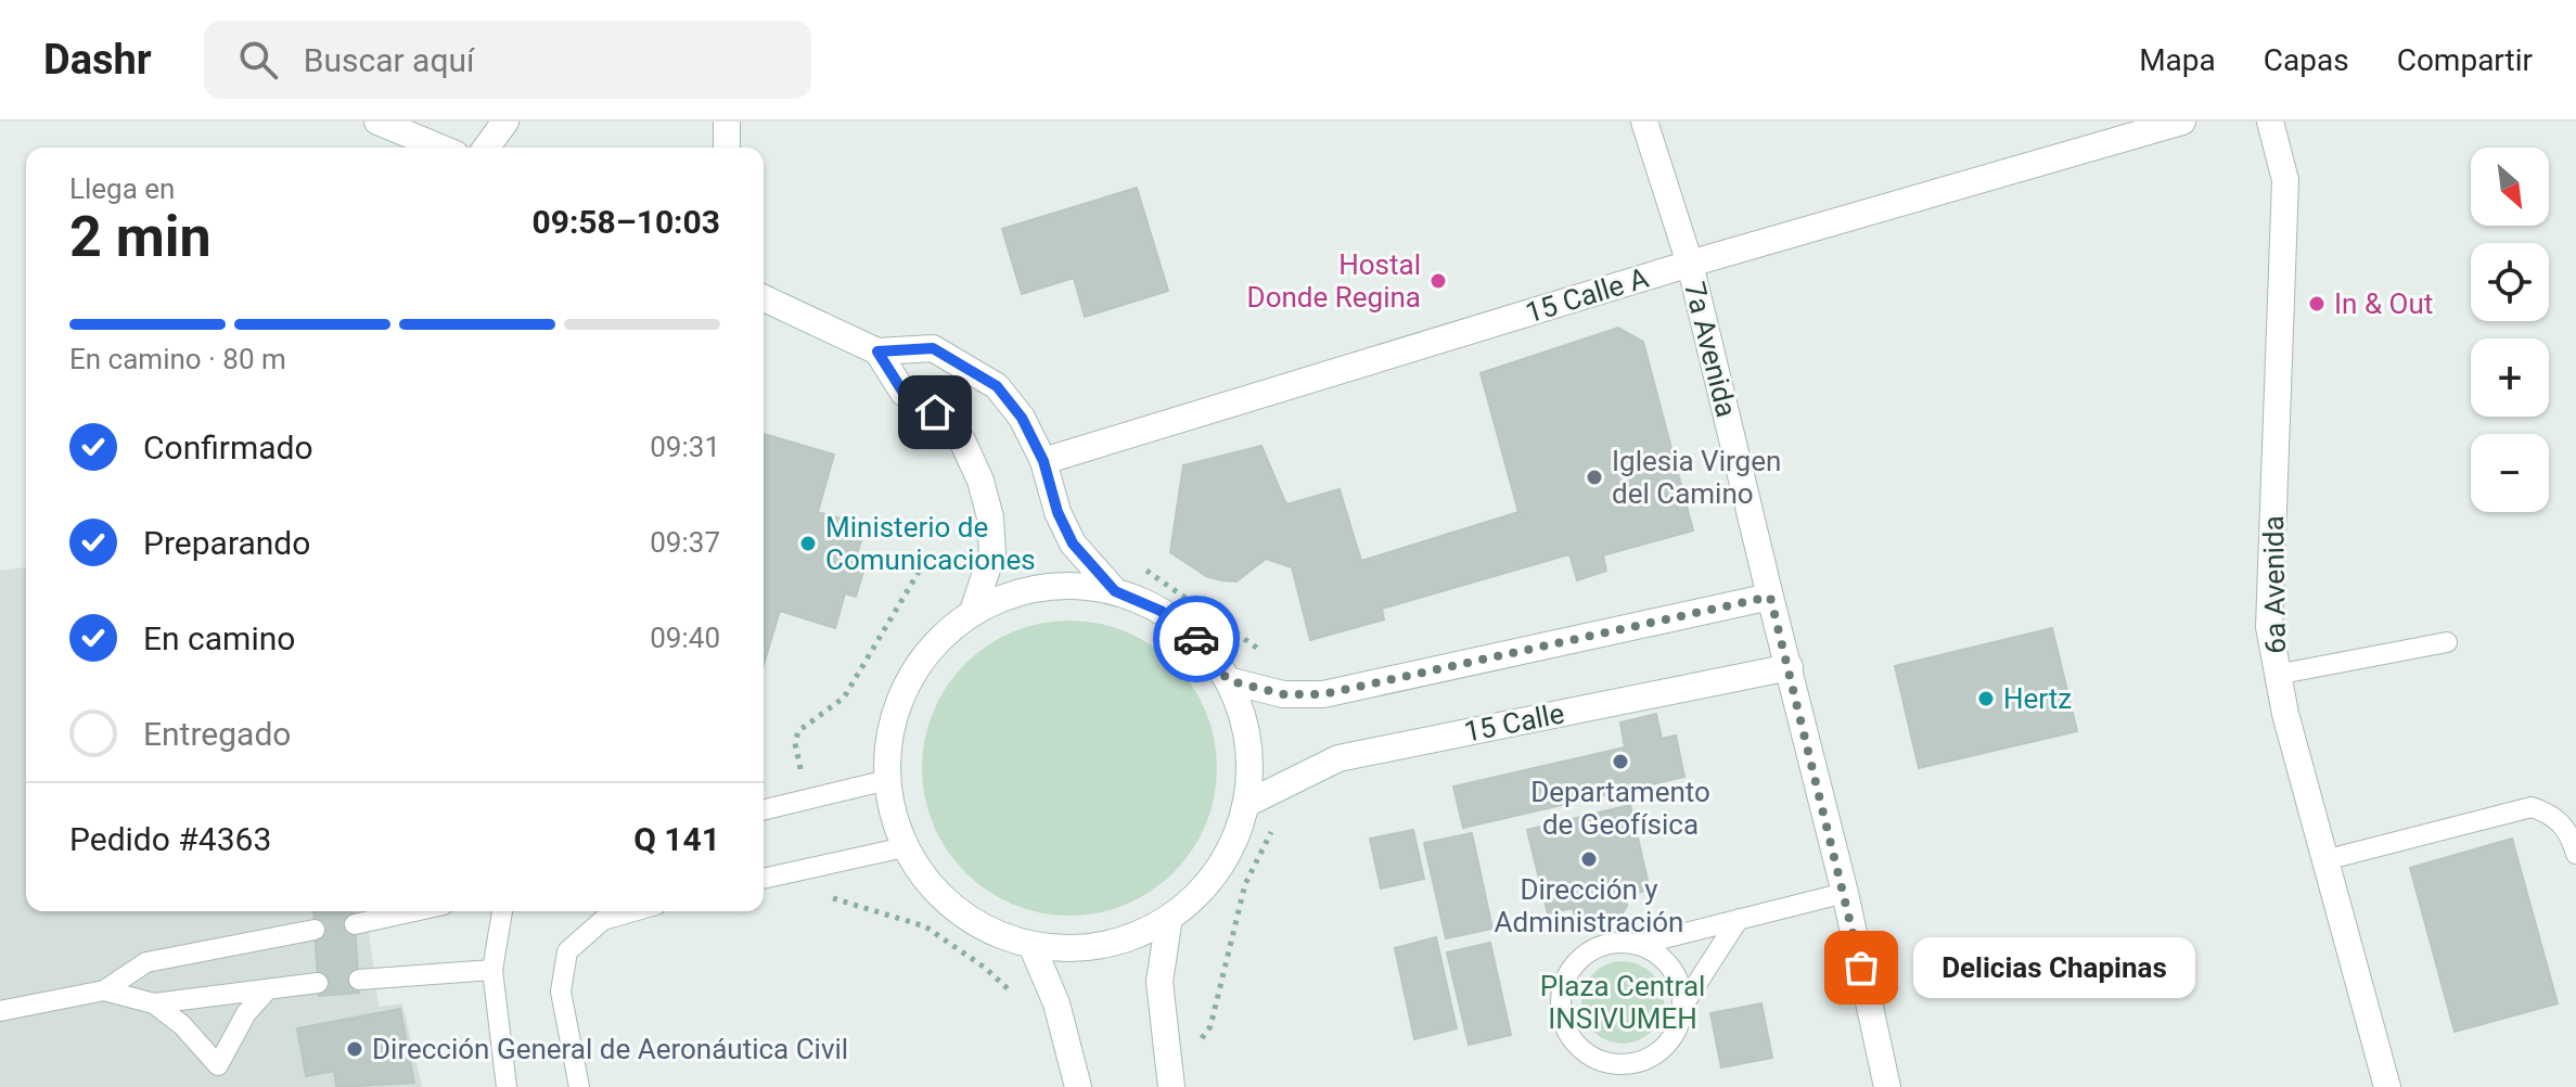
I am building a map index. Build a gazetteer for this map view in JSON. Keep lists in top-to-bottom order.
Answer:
{
  "streets": {
    "street": [
      "15 Calle A",
      "7a Avenida",
      "6a Avenida",
      "15 Calle"
    ]
  },
  "crossings": [
    ["15 Calle A", "7a Avenida"],
    ["7a Avenida", "15 Calle"]
  ],
  "parks": ["Plaza Central INSIVUMEH"],
  "places": [
    "Hostal Donde Regina",
    "In & Out",
    "Iglesia Virgen del Camino",
    "Ministerio de Comunicaciones",
    "Hertz",
    "Departamento de Geofísica",
    "Dirección y Administración",
    "Delicias Chapinas",
    "Dirección General de Aeronáutica Civil"
  ],
  "north": "bottom right",
  "page": {
    "header": "Dashr",
    "search": "Buscar aquí",
    "nav": ["Mapa", "Capas", "Compartir"],
    "map_buttons": ["+", "−"],
    "heading": ["2 min", "Llega en", "09:58–10:03"],
    "panel": ["Pedido #4363", "Q 141"],
    "bar": "En camino · 80 m",
    "list": [
      ["Confirmado", "09:31"],
      ["Preparando", "09:37"],
      ["En camino", "09:40"],
      "Entregado"
    ],
    "bubble": "Delicias Chapinas"
  }
}
